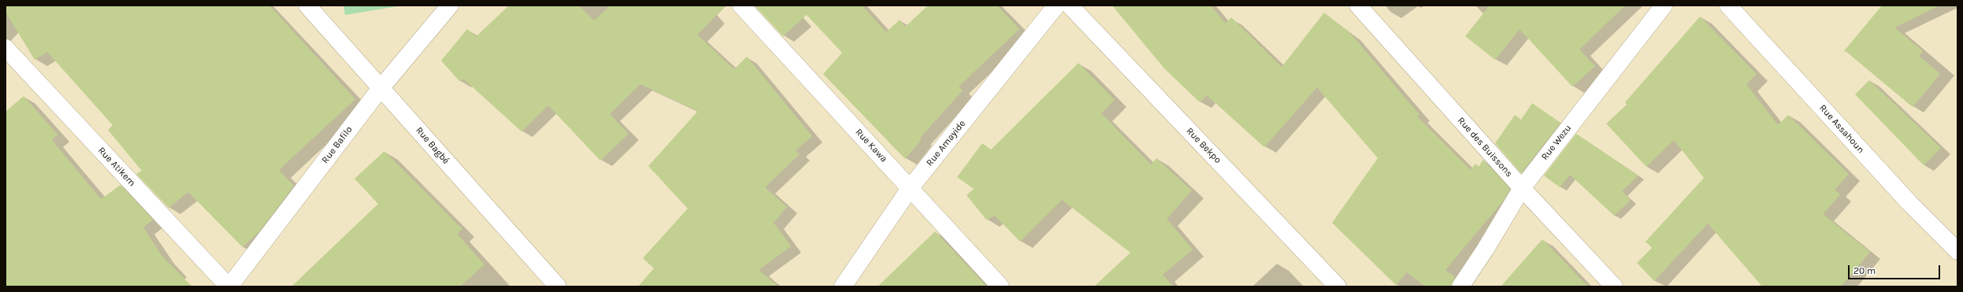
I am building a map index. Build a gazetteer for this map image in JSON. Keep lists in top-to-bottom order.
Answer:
{
  "streets": {
    "street": [
      "Rue Assahoun",
      "Rue Wezu",
      "Rue Amayide",
      "Rue Bafilo",
      "Rue Bagbé",
      "Rue Kawa",
      "Rue Bekpo",
      "Rue des Buissons",
      "Rue Atikem"
    ]
  },
  "crossings": [
    ["Rue Wezu", "Rue des Buissons"],
    ["Rue Amayide", "Rue Kawa"],
    ["Rue Bafilo", "Rue Bagbé"],
    ["Rue Bafilo", "Rue Atikem"]
  ],
  "scale_bar": "20 m"
}
